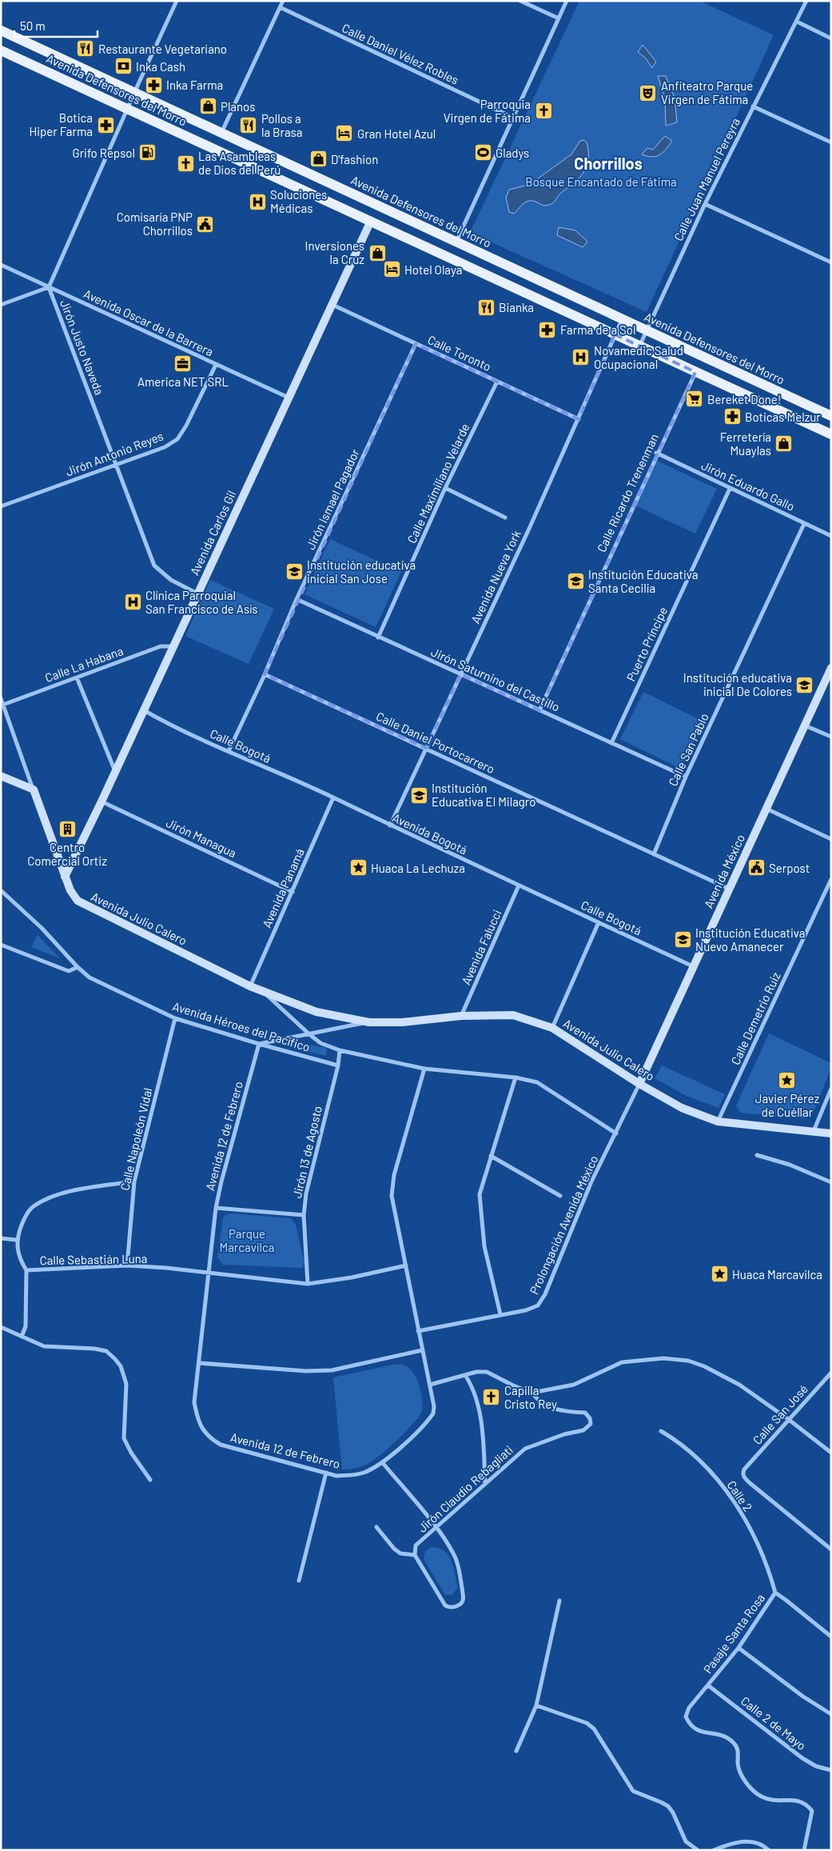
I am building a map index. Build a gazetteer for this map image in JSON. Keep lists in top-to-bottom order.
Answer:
{
  "streets": {
    "main road": ["Avenida Defensores del Morro"],
    "street": [
      "Calle Daniel Vélez Robles",
      "Calle Juan Manuel Pereyra",
      "Avenida Oscar de la Barrera",
      "Jirón Justo Naveda",
      "Calle Toronto",
      "Jirón Antonio Reyes",
      "Calle Maximiliano Velarde",
      "Jirón Eduardo Gallo",
      "Calle Ricardo Trenenman",
      "Jirón Ismael Pagador",
      "Avenida Carlos Gil",
      "Avenida Nueva York",
      "Puerto Príncipe",
      "Calle La Habana",
      "Jirón Saturnino del Castillo",
      "Calle Daniel Portocarrero",
      "Calle Bogotá",
      "Calle San Pablo",
      "Avenida Bogotá",
      "Jirón Managua",
      "Avenida México",
      "Avenida Panamá",
      "Avenida Julio Calero",
      "Avenida Falucci",
      "Calle Demetrio Ruiz",
      "Avenida Héroes del Pacífico",
      "Avenida 12 de Febrero",
      "Calle Napoleón Vidal",
      "Jirón 13 de Agosto",
      "Prolongación Avenida México",
      "Calle Sebastián Luna",
      "Calle San José",
      "Jirón Claudio Rebagliati",
      "Calle 2",
      "Pasaje Santa Rosa",
      "Calle 2 de Mayo"
    ]
  },
  "crossings": [
    ["Avenida Defensores del Morro", "Calle Juan Manuel Pereyra"],
    ["Avenida Defensores del Morro", "Calle Ricardo Trenenman"],
    ["Avenida Defensores del Morro", "Avenida Carlos Gil"],
    ["Avenida Defensores del Morro", "Avenida Nueva York"],
    ["Avenida Oscar de la Barrera", "Jirón Justo Naveda"],
    ["Avenida Oscar de la Barrera", "Jirón Antonio Reyes"],
    ["Avenida Oscar de la Barrera", "Avenida Carlos Gil"],
    ["Jirón Justo Naveda", "Jirón Antonio Reyes"],
    ["Jirón Justo Naveda", "Avenida Carlos Gil"],
    ["Calle Toronto", "Calle Maximiliano Velarde"],
    ["Calle Toronto", "Jirón Ismael Pagador"],
    ["Calle Toronto", "Avenida Carlos Gil"],
    ["Calle Toronto", "Avenida Nueva York"],
    ["Calle Maximiliano Velarde", "Jirón Saturnino del Castillo"],
    ["Jirón Eduardo Gallo", "Calle Ricardo Trenenman"],
    ["Jirón Eduardo Gallo", "Puerto Príncipe"],
    ["Jirón Eduardo Gallo", "Calle San Pablo"],
    ["Calle Ricardo Trenenman", "Jirón Saturnino del Castillo"],
    ["Jirón Ismael Pagador", "Jirón Saturnino del Castillo"],
    ["Jirón Ismael Pagador", "Calle Daniel Portocarrero"],
    ["Jirón Ismael Pagador", "Calle Bogotá"],
    ["Avenida Carlos Gil", "Calle La Habana"],
    ["Avenida Carlos Gil", "Calle Bogotá"],
    ["Avenida Carlos Gil", "Jirón Managua"],
    ["Avenida Carlos Gil", "Avenida Julio Calero"],
    ["Avenida Nueva York", "Jirón Saturnino del Castillo"],
    ["Avenida Nueva York", "Calle Daniel Portocarrero"],
    ["Avenida Nueva York", "Avenida Bogotá"],
    ["Puerto Príncipe", "Jirón Saturnino del Castillo"],
    ["Calle La Habana", "Avenida Julio Calero"],
    ["Jirón Saturnino del Castillo", "Calle San Pablo"],
    ["Calle Daniel Portocarrero", "Calle San Pablo"],
    ["Calle Daniel Portocarrero", "Avenida México"],
    ["Calle Bogotá", "Avenida Bogotá"],
    ["Calle Bogotá", "Avenida México"],
    ["Calle Bogotá", "Avenida Panamá"],
    ["Calle Bogotá", "Avenida Falucci"],
    ["Avenida Bogotá", "Avenida Panamá"],
    ["Avenida Bogotá", "Avenida Falucci"],
    ["Jirón Managua", "Avenida Panamá"],
    ["Avenida México", "Avenida Julio Calero"],
    ["Avenida México", "Prolongación Avenida México"],
    ["Avenida Panamá", "Avenida Julio Calero"],
    ["Avenida Julio Calero", "Avenida Falucci"],
    ["Avenida Julio Calero", "Calle Demetrio Ruiz"],
    ["Avenida Julio Calero", "Avenida Héroes del Pacífico"],
    ["Avenida Julio Calero", "Avenida 12 de Febrero"],
    ["Avenida Julio Calero", "Prolongación Avenida México"],
    ["Avenida Héroes del Pacífico", "Avenida 12 de Febrero"],
    ["Avenida Héroes del Pacífico", "Calle Napoleón Vidal"],
    ["Avenida Héroes del Pacífico", "Jirón 13 de Agosto"],
    ["Avenida 12 de Febrero", "Prolongación Avenida México"],
    ["Avenida 12 de Febrero", "Calle Sebastián Luna"],
    ["Calle Napoleón Vidal", "Calle Sebastián Luna"],
    ["Jirón 13 de Agosto", "Calle Sebastián Luna"],
    ["Calle 2", "Pasaje Santa Rosa"],
    ["Pasaje Santa Rosa", "Calle 2 de Mayo"]
  ],
  "districts": ["Chorrillos"],
  "parks": ["Bosque Encantado de Fátima", "Parque Marcavilca"],
  "places": {
    "restaurant": ["Restaurante Vegetariano", "Pollos a la Brasa", "Bianka"],
    "bank": ["Inka Cash"],
    "pharmacy": [
      "Inka Farma",
      "Botica Hiper Farma",
      "Farma de a Sol",
      "Boticas Melzur"
    ],
    "theatre": ["Anfiteatro Parque Virgen de Fátima"],
    "shop": [
      "Planos",
      "D'fashion",
      "Inversiones la Cruz",
      "Ferretería Muaylas"
    ],
    "church": ["Parroquia Virgen de Fátima", "Las Asambleas de Dios del Perú", "Capilla Cristo Rey"],
    "hotel": ["Gran Hotel Azul", "Hotel Olaya"],
    "fuel station": ["Grifo Repsol"],
    "sports": ["Gladys"],
    "hospital": ["Soluciones Médicas", "Novamedic Salud Ocupacional", "Clínica Parroquial San Francisco de Asís"],
    "public building": ["Comisaría PNP Chorrillos", "Serpost"],
    "office": ["America NET SRL"],
    "supermarket": ["Bereket Done!"],
    "school or university": [
      "Institución educativa inicial San Jose",
      "Institución Educativa Santa Cecilia",
      "Institución educativa inicial De Colores",
      "Institución Educativa El Milagro",
      "Institución Educativa Nuevo Amanecer"
    ],
    "building": ["Centro Comercial Ortiz"],
    "place": ["Huaca La Lechuza", "Javier Pérez de Cuéllar", "Huaca Marcavilca"]
  },
  "scale_bar": "50 m"
}
